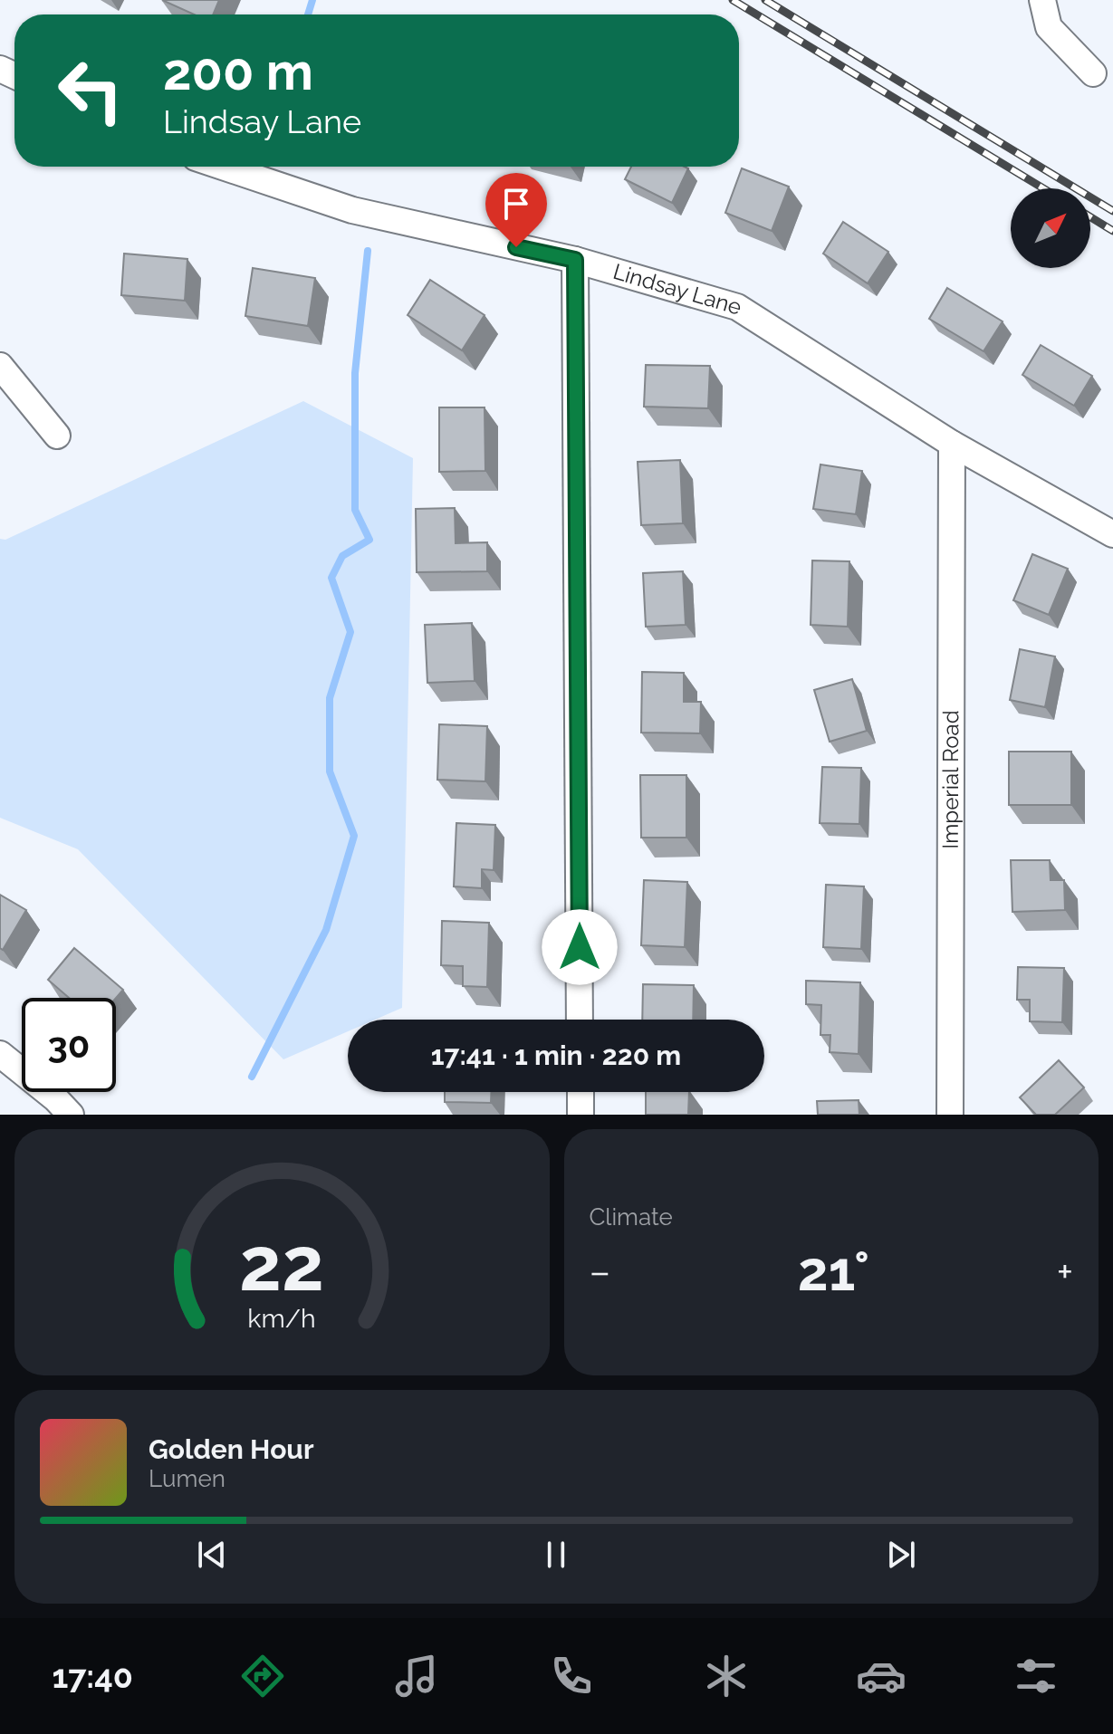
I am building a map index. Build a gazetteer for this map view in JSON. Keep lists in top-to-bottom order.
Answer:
{
  "streets": {
    "street": ["Lindsay Lane", "Imperial Road"]
  },
  "crossings": [
    ["Lindsay Lane", "Imperial Road"]
  ],
  "north": "top right",
  "page": {
    "turn": ["200 m", "Lindsay Lane"],
    "limit": "30",
    "trip": "17:41 · 1 min · 220 m",
    "tile": "Climate",
    "heat": ["−", "21°", "+"],
    "song": ["Golden Hour", "Lumen"],
    "tabs": "17:40",
    "gauge": ["22", "km/h"]
  }
}
